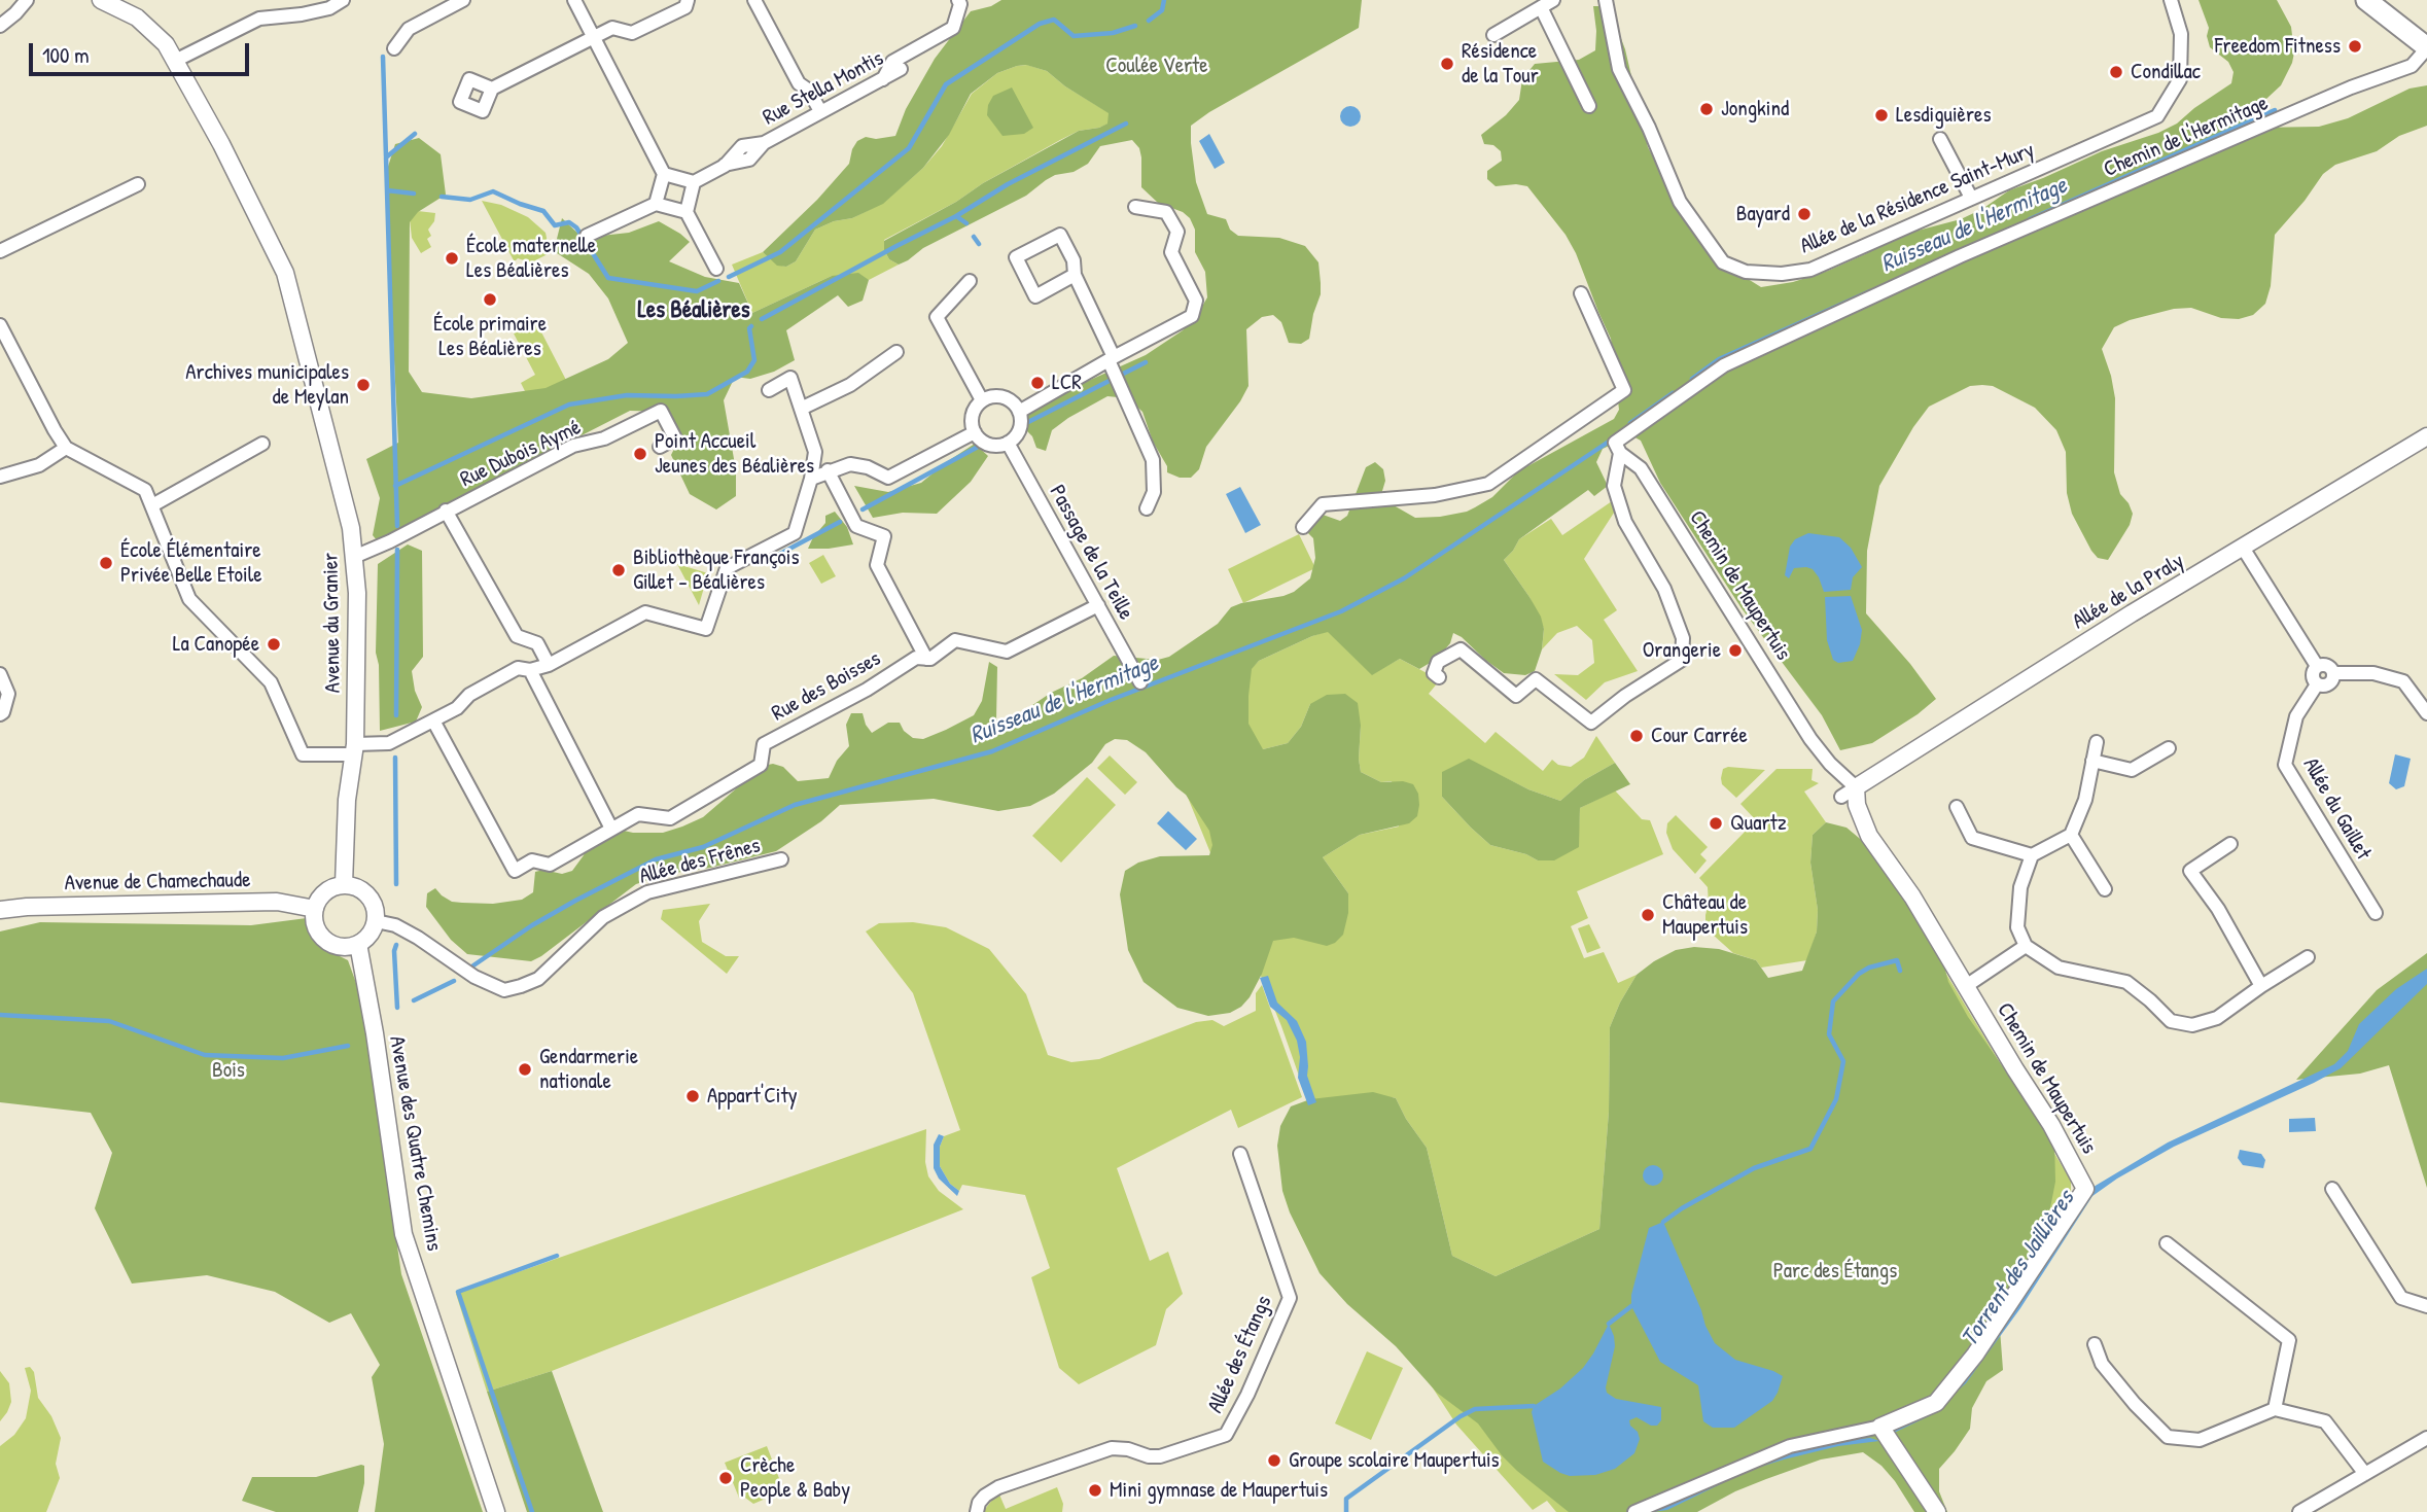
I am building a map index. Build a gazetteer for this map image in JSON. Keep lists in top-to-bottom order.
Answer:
{
  "streets": {
    "street": [
      "Rue Stella Montis",
      "Chemin de l'Hermitage",
      "Allée de la Résidence Saint-Mury",
      "Rue Dubois Aymé",
      "Passage de la Teille",
      "Chemin de Maupertuis",
      "Allée de la Praly",
      "Avenue du Granier",
      "Rue des Boisses",
      "Allée du Gaillet",
      "Allée des Frênes",
      "Avenue de Chamechaude",
      "Avenue des Quatre Chemins",
      "Allée des Étangs"
    ]
  },
  "crossings": [
    ["Chemin de l'Hermitage", "Chemin de Maupertuis"],
    ["Rue Dubois Aymé", "Avenue du Granier"],
    ["Passage de la Teille", "Rue des Boisses"],
    ["Chemin de Maupertuis", "Allée de la Praly"],
    ["Avenue du Granier", "Allée des Frênes"],
    ["Avenue du Granier", "Avenue de Chamechaude"],
    ["Avenue du Granier", "Avenue des Quatre Chemins"],
    ["Allée des Frênes", "Avenue de Chamechaude"],
    ["Allée des Frênes", "Avenue des Quatre Chemins"],
    ["Avenue de Chamechaude", "Avenue des Quatre Chemins"]
  ],
  "districts": ["Les Béalières"],
  "water": ["Ruisseau de l'Hermitage", "Torrent des Jaillières"],
  "parks": ["Coulée Verte", "Bois", "Parc des Étangs"],
  "places": [
    "Freedom Fitness",
    "Résidence de la Tour",
    "Condillac",
    "Jongkind",
    "Lesdiguières",
    "Bayard",
    "École maternelle Les Béalières",
    "École primaire Les Béalières",
    "LCR",
    "Archives municipales de Meylan",
    "Point Accueil Jeunes des Béalières",
    "École Élémentaire Privée Belle Etoile",
    "Bibliothèque François Gillet - Béalières",
    "La Canopée",
    "Orangerie",
    "Cour Carrée",
    "Quartz",
    "Château de Maupertuis",
    "Gendarmerie nationale",
    "Appart'City",
    "Groupe scolaire Maupertuis",
    "Crèche People & Baby",
    "Mini gymnase de Maupertuis"
  ],
  "scale_bar": "100 m"
}
